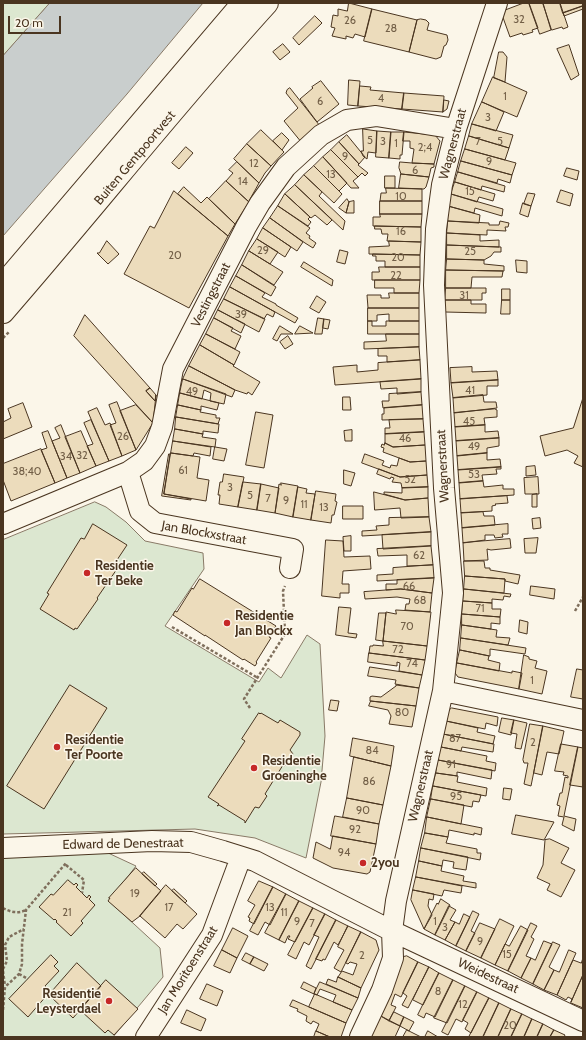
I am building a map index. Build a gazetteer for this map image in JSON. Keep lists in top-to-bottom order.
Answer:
{
  "streets": {
    "main road": ["Buiten Gentpoortvest"],
    "street": [
      "Wagnerstraat",
      "Vestingstraat",
      "Jan Blockxstraat",
      "Edward de Denestraat",
      "Jan Moritoenstraat",
      "Weidestraat"
    ]
  },
  "crossings": [
    ["Wagnerstraat", "Vestingstraat"],
    ["Wagnerstraat", "Edward de Denestraat"],
    ["Wagnerstraat", "Weidestraat"],
    ["Vestingstraat", "Jan Blockxstraat"],
    ["Edward de Denestraat", "Jan Moritoenstraat"],
    ["Edward de Denestraat", "Weidestraat"]
  ],
  "places": [
    "Residentie Ter Beke",
    "Residentie Jan Blockx",
    "Residentie Ter Poorte",
    "Residentie Groeninghe",
    "2you",
    "Residentie Leysterdael"
  ],
  "house_numbers": [
    "32",
    "26",
    "28",
    "1",
    "4",
    "6",
    "3",
    "5",
    "3",
    "7",
    "5",
    "1",
    "2;4",
    "9",
    "9",
    "12",
    "6",
    "13",
    "14",
    "15",
    "10",
    "16",
    "29",
    "25",
    "20",
    "20",
    "22",
    "31",
    "39",
    "41",
    "49",
    "45",
    "26",
    "46",
    "49",
    "32",
    "34",
    "61",
    "38;40",
    "53",
    "52",
    "3",
    "5",
    "7",
    "9",
    "11",
    "13",
    "62",
    "66",
    "68",
    "71",
    "70",
    "72",
    "74",
    "1",
    "80",
    "87",
    "2",
    "84",
    "91",
    "86",
    "95",
    "90",
    "92",
    "94",
    "19",
    "17",
    "13",
    "21",
    "11",
    "9",
    "1",
    "7",
    "3",
    "9",
    "15",
    "2",
    "8",
    "12",
    "20"
  ],
  "scale_bar": "20 m"
}
